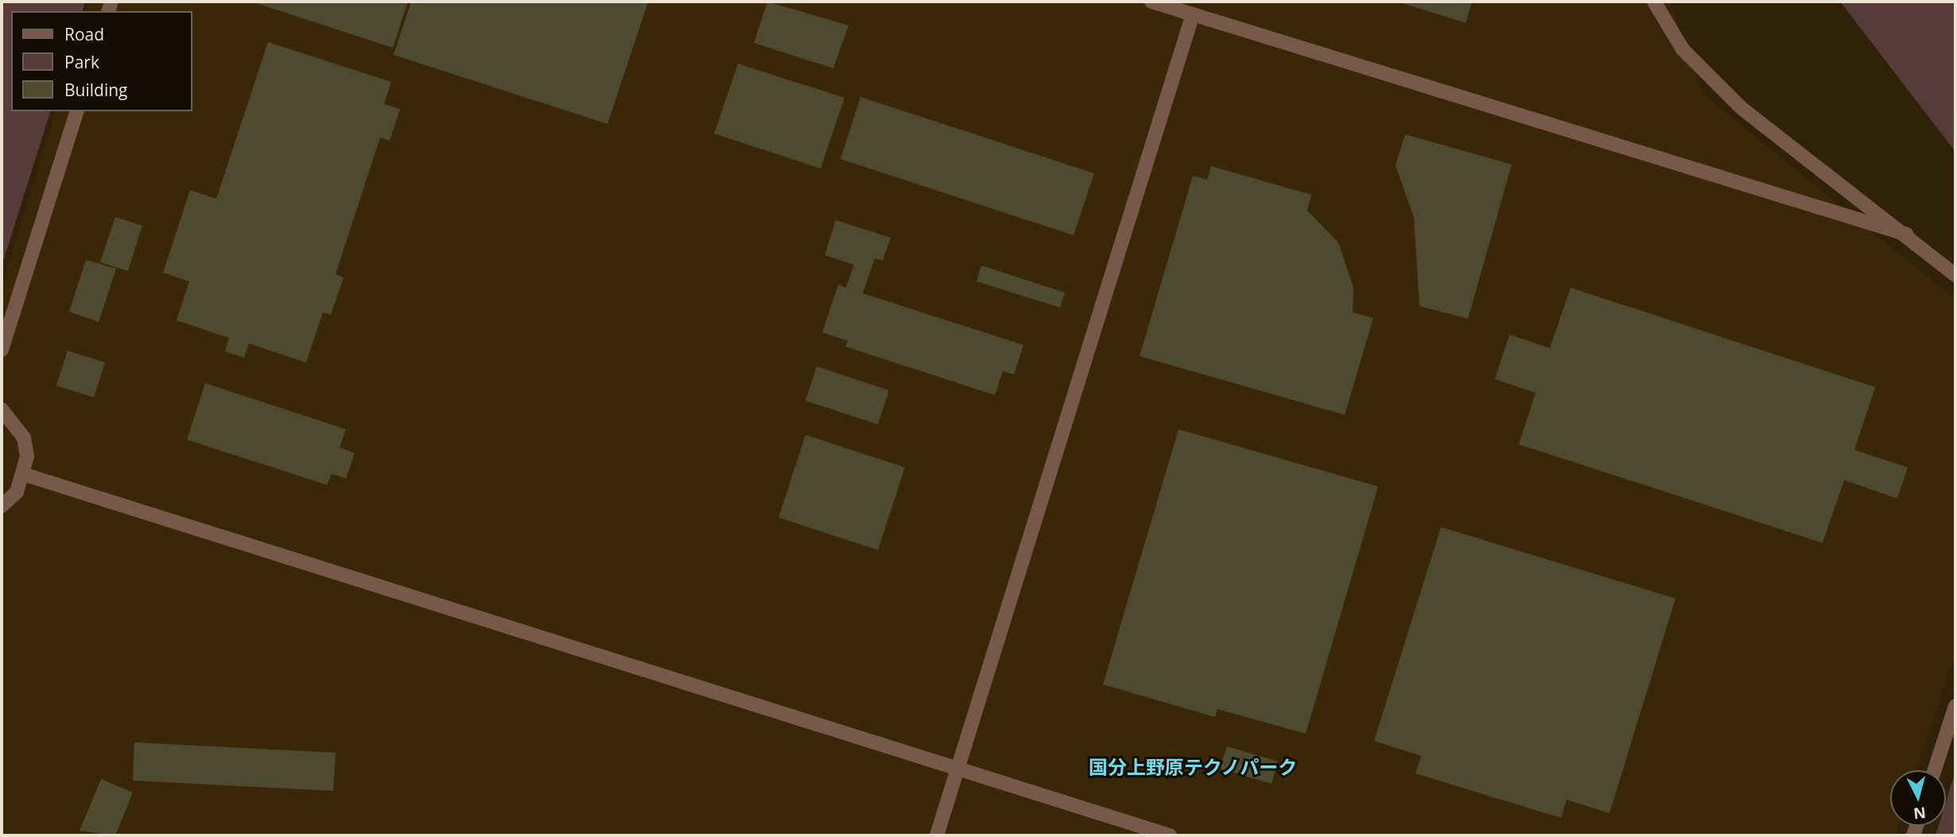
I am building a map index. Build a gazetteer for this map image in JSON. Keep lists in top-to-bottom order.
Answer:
{
  "districts": ["国分上野原テクノパーク"],
  "legend": ["Road", "Park", "Building"],
  "north": "bottom"
}
